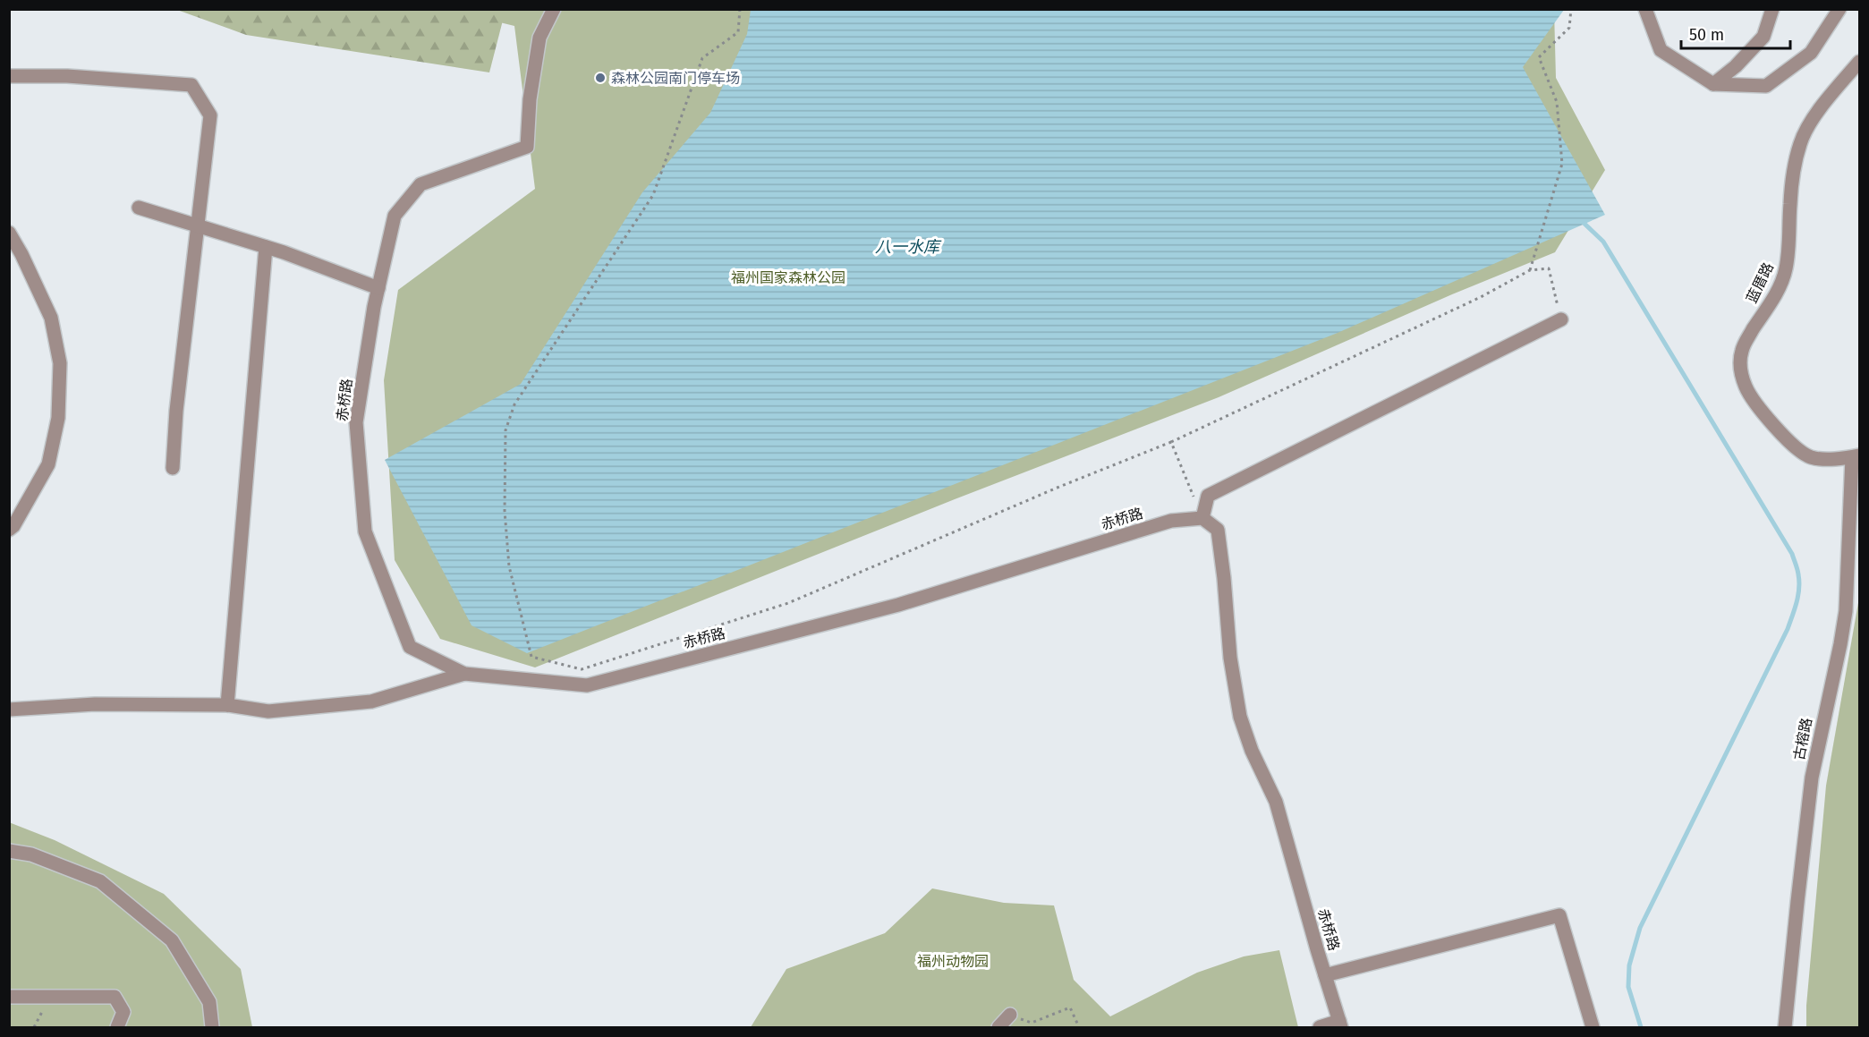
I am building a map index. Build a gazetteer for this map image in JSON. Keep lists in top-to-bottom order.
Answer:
{
  "streets": {
    "street": ["蓝厝路", "赤桥路", "古榕路"]
  },
  "crossings": [
    ["蓝厝路", "古榕路"]
  ],
  "water": ["八一水库"],
  "parks": ["福州国家森林公园", "福州动物园"],
  "places": ["森林公园南门停车场"],
  "scale_bar": "50 m"
}
